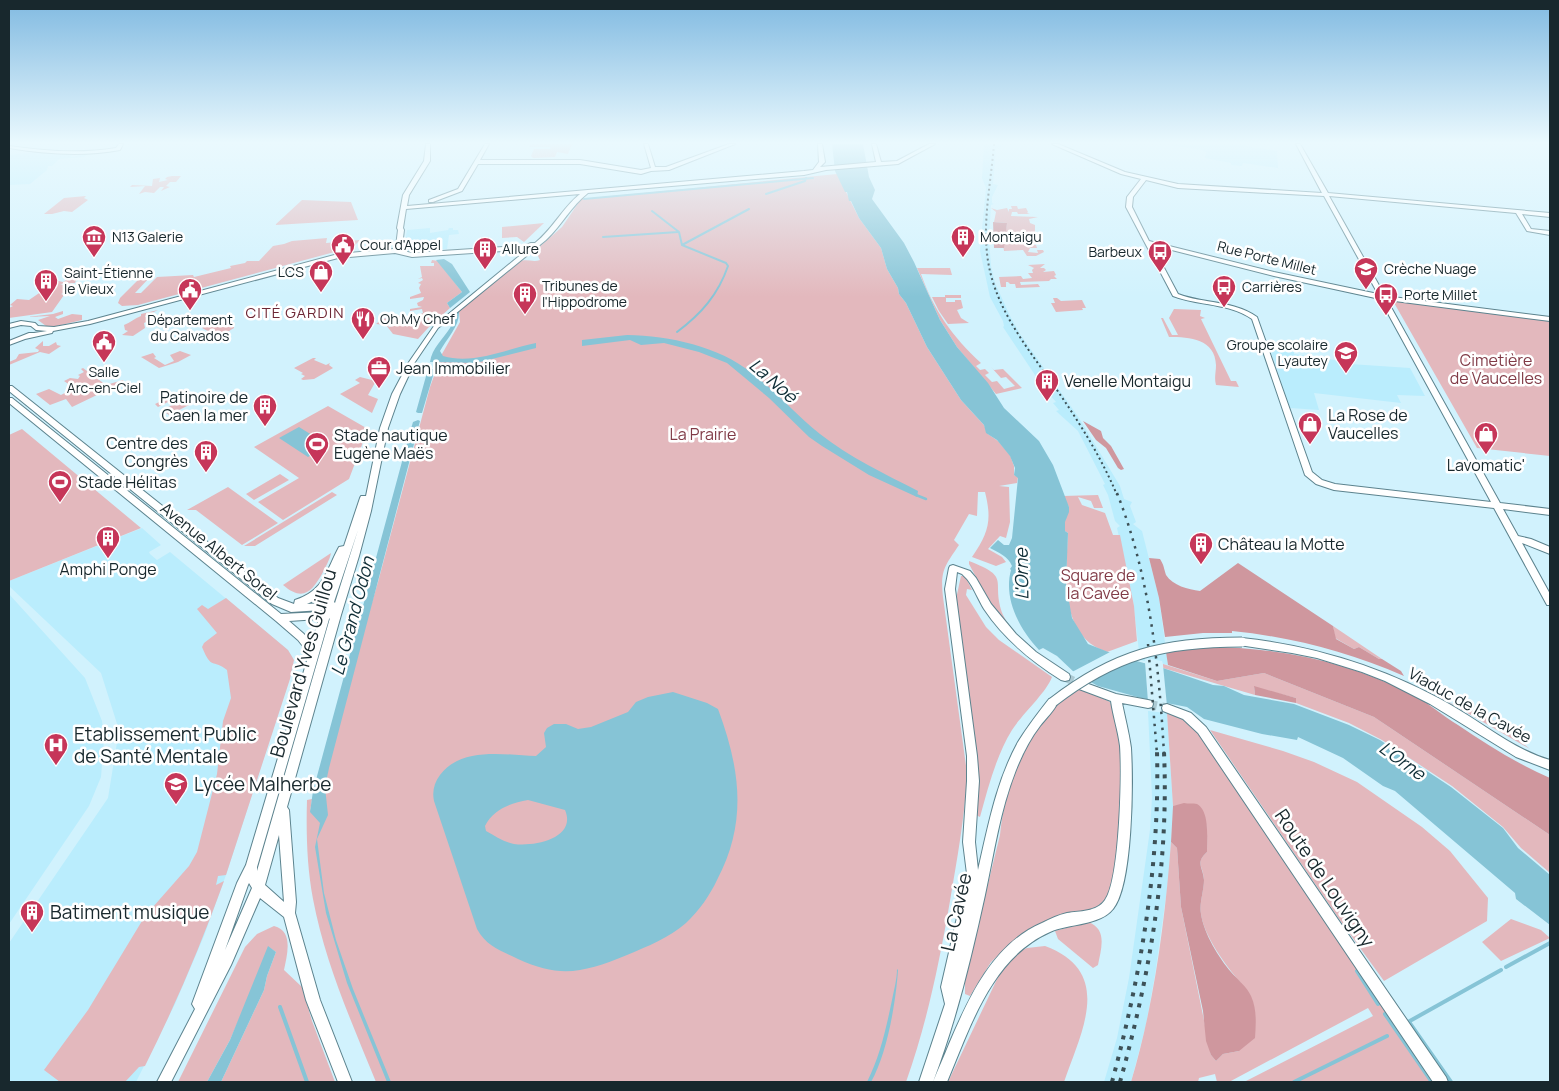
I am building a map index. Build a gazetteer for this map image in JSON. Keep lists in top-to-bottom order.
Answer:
{
  "streets": {
    "main road": [
      "Rue Porte Millet",
      "Avenue Albert Sorel",
      "Boulevard Yves Guillou",
      "Viaduc de la Cavée",
      "Route de Louvigny",
      "La Cavée"
    ]
  },
  "crossings": [
    ["Avenue Albert Sorel", "Boulevard Yves Guillou"],
    ["Viaduc de la Cavée", "La Cavée"]
  ],
  "districts": ["CITÉ GARDIN"],
  "water": ["La Noé", "L'Orne", "Le Grand Odon"],
  "parks": ["Cimetière de Vaucelles", "La Prairie", "Square de la Cavée"],
  "places": {
    "museum": ["N13 Galerie"],
    "building": [
      "Montaigu",
      "Allure",
      "Saint-Étienne le Vieux",
      "Tribunes de l'Hippodrome",
      "Venelle Montaigu",
      "Patinoire de Caen la mer",
      "Centre des Congrès",
      "Amphi Ponge",
      "Château la Motte",
      "Batiment musique"
    ],
    "public building": ["Cour d'Appel", "Département du Calvados", "Salle Arc-en-Ciel"],
    "bus stop": ["Barbeux", "Carrières", "Porte Millet"],
    "school or university": ["Crèche Nuage", "Groupe scolaire Lyautey", "Lycée Malherbe"],
    "shop": ["LCS", "La Rose de Vaucelles", "Lavomatic'"],
    "restaurant": ["Oh My Chef"],
    "office": ["Jean Immobilier"],
    "sports": ["Stade nautique Eugène Maës", "Stade Hélitas"],
    "hospital": ["Etablissement Public de Santé Mentale"]
  }
}
